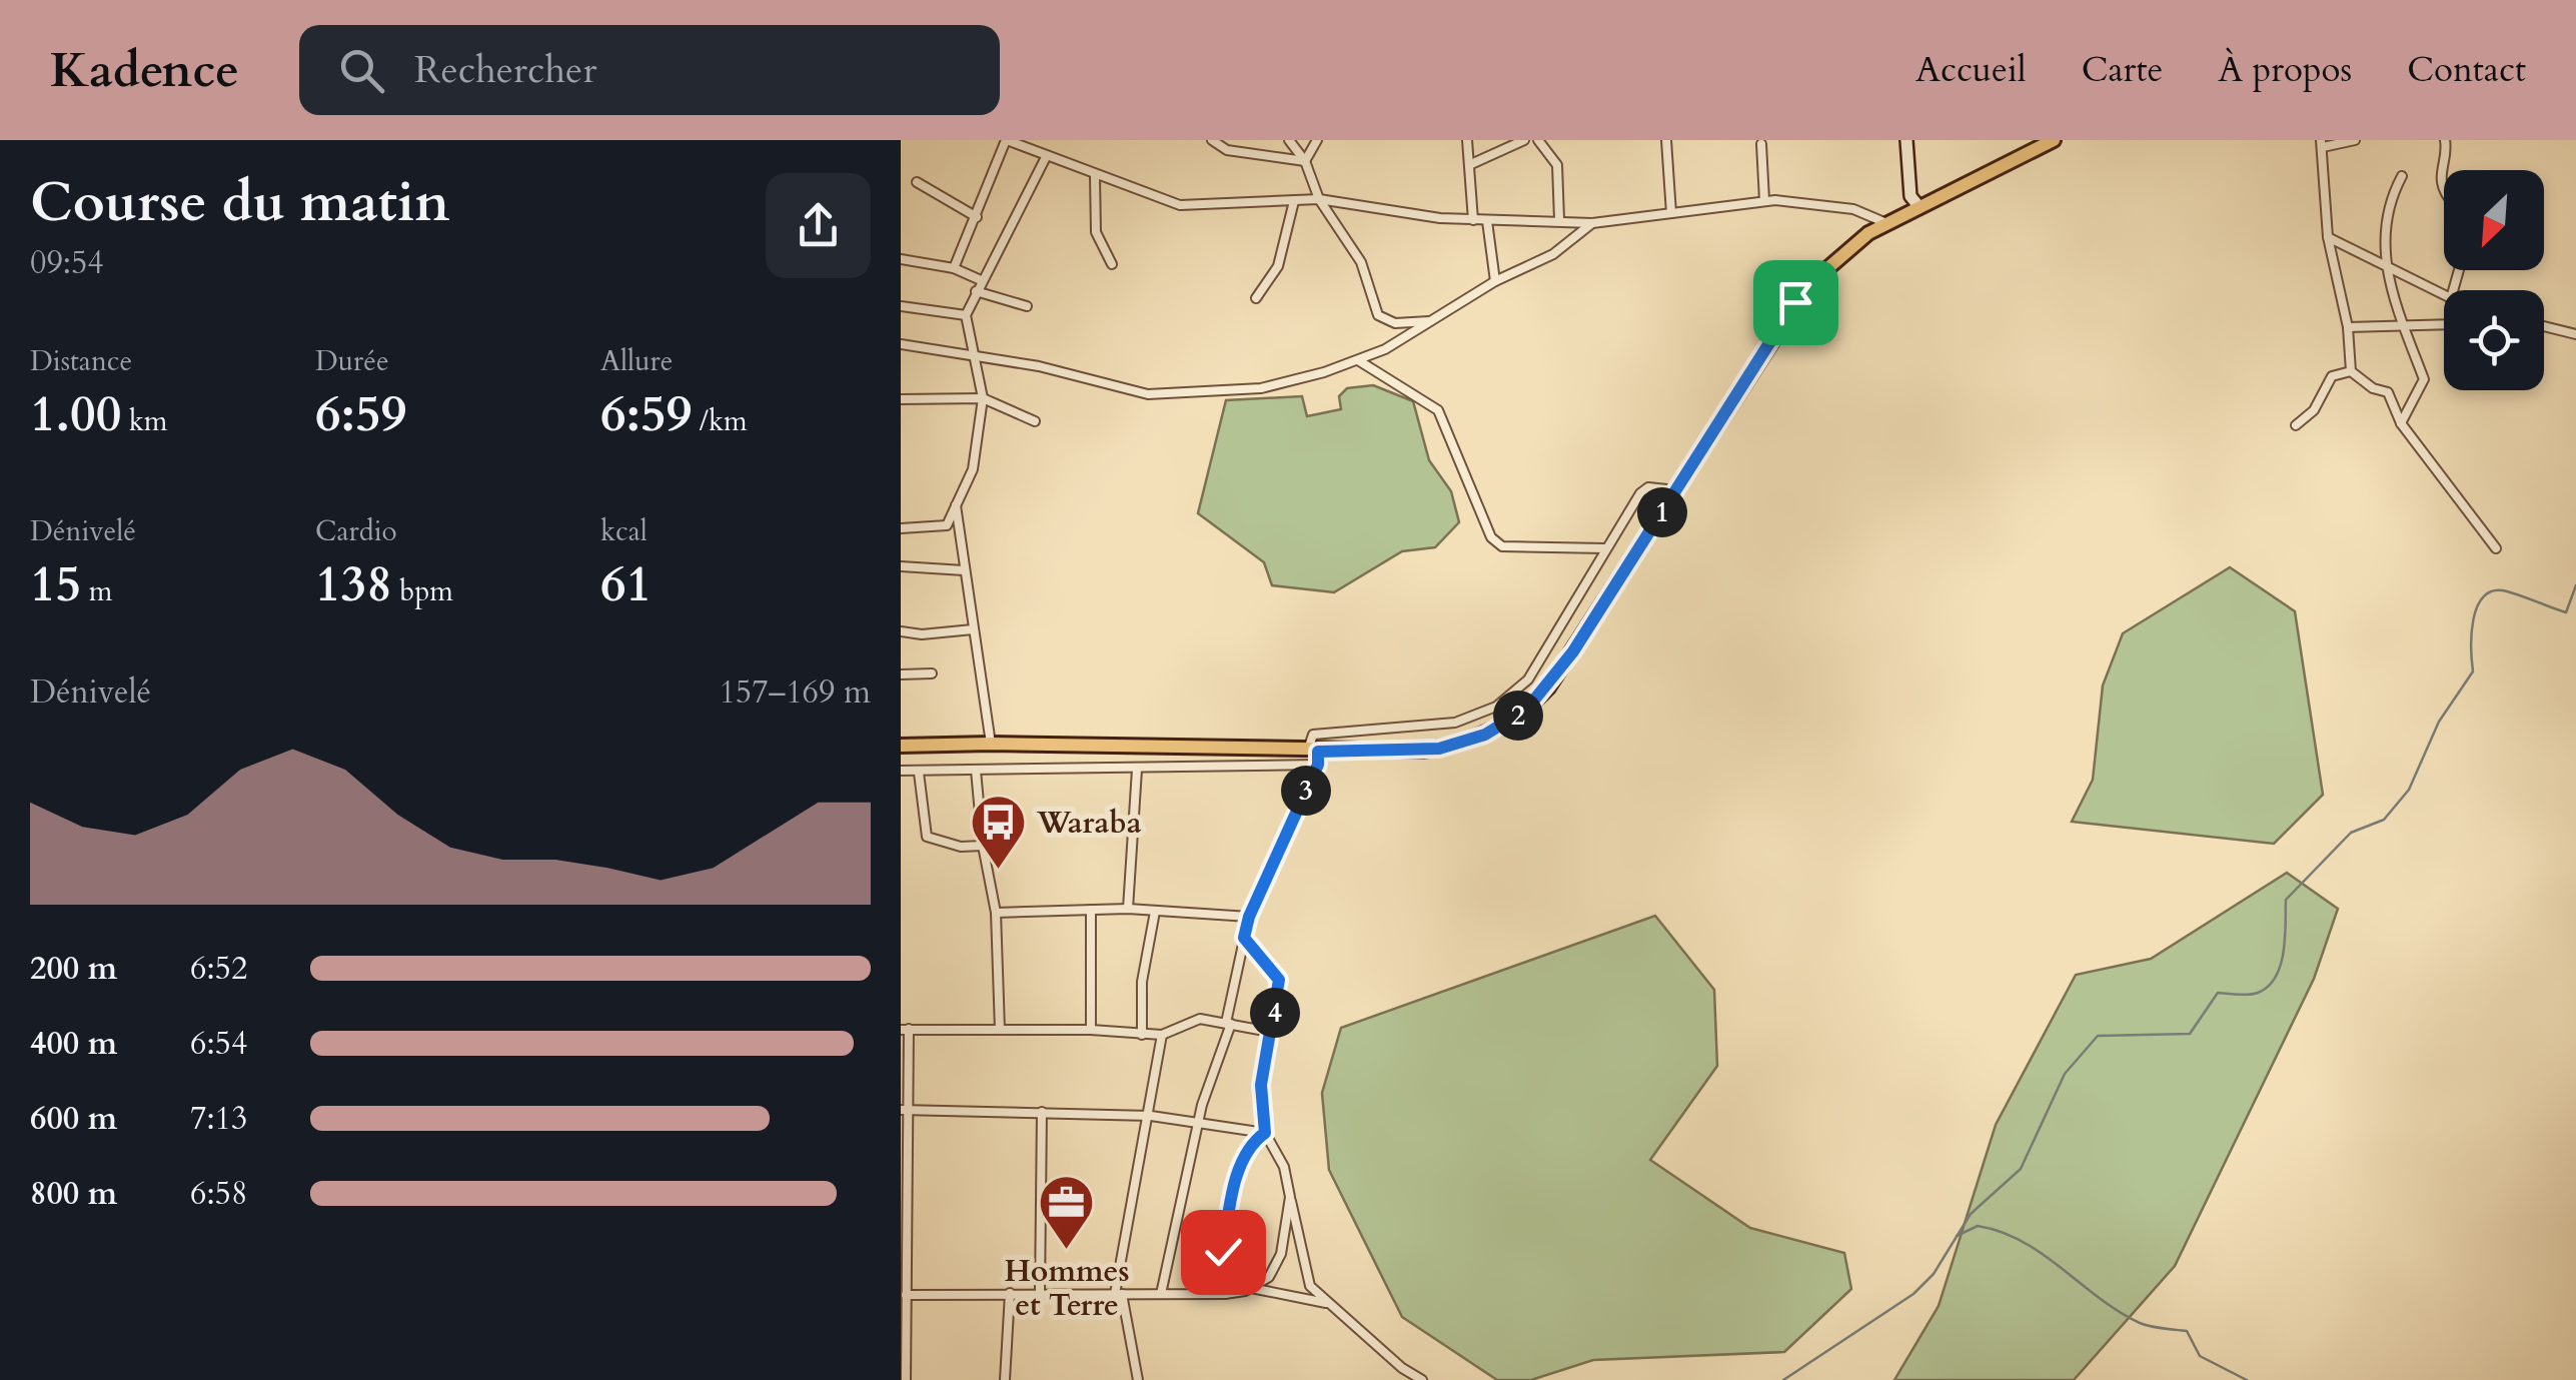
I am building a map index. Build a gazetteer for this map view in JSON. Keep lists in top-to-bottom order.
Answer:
{
  "places": {
    "bus stop": ["Waraba"],
    "office": ["Hommes et Terre"]
  },
  "north": "bottom left",
  "page": {
    "header": "Kadence",
    "search": "Rechercher",
    "nav": [
      "Accueil",
      "Carte",
      "À propos",
      "Contact"
    ],
    "heading": ["Course du matin", "09:54"],
    "stats": [
      ["Distance", "1.00 km"],
      ["Durée", "6:59"],
      ["Allure", "6:59 /km"],
      ["Dénivelé", "15 m"],
      ["Cardio", "138 bpm"],
      ["kcal", "61"]
    ],
    "pins": [
      "1",
      "2",
      "3",
      "4"
    ],
    "chart": ["Dénivelé", "157–169 m"],
    "list": [
      {
        "name": "200 m",
        "note": "6:52"
      },
      {
        "name": "400 m",
        "note": "6:54"
      },
      {
        "name": "600 m",
        "note": "7:13"
      },
      {
        "name": "800 m",
        "note": "6:58"
      }
    ]
  }
}
